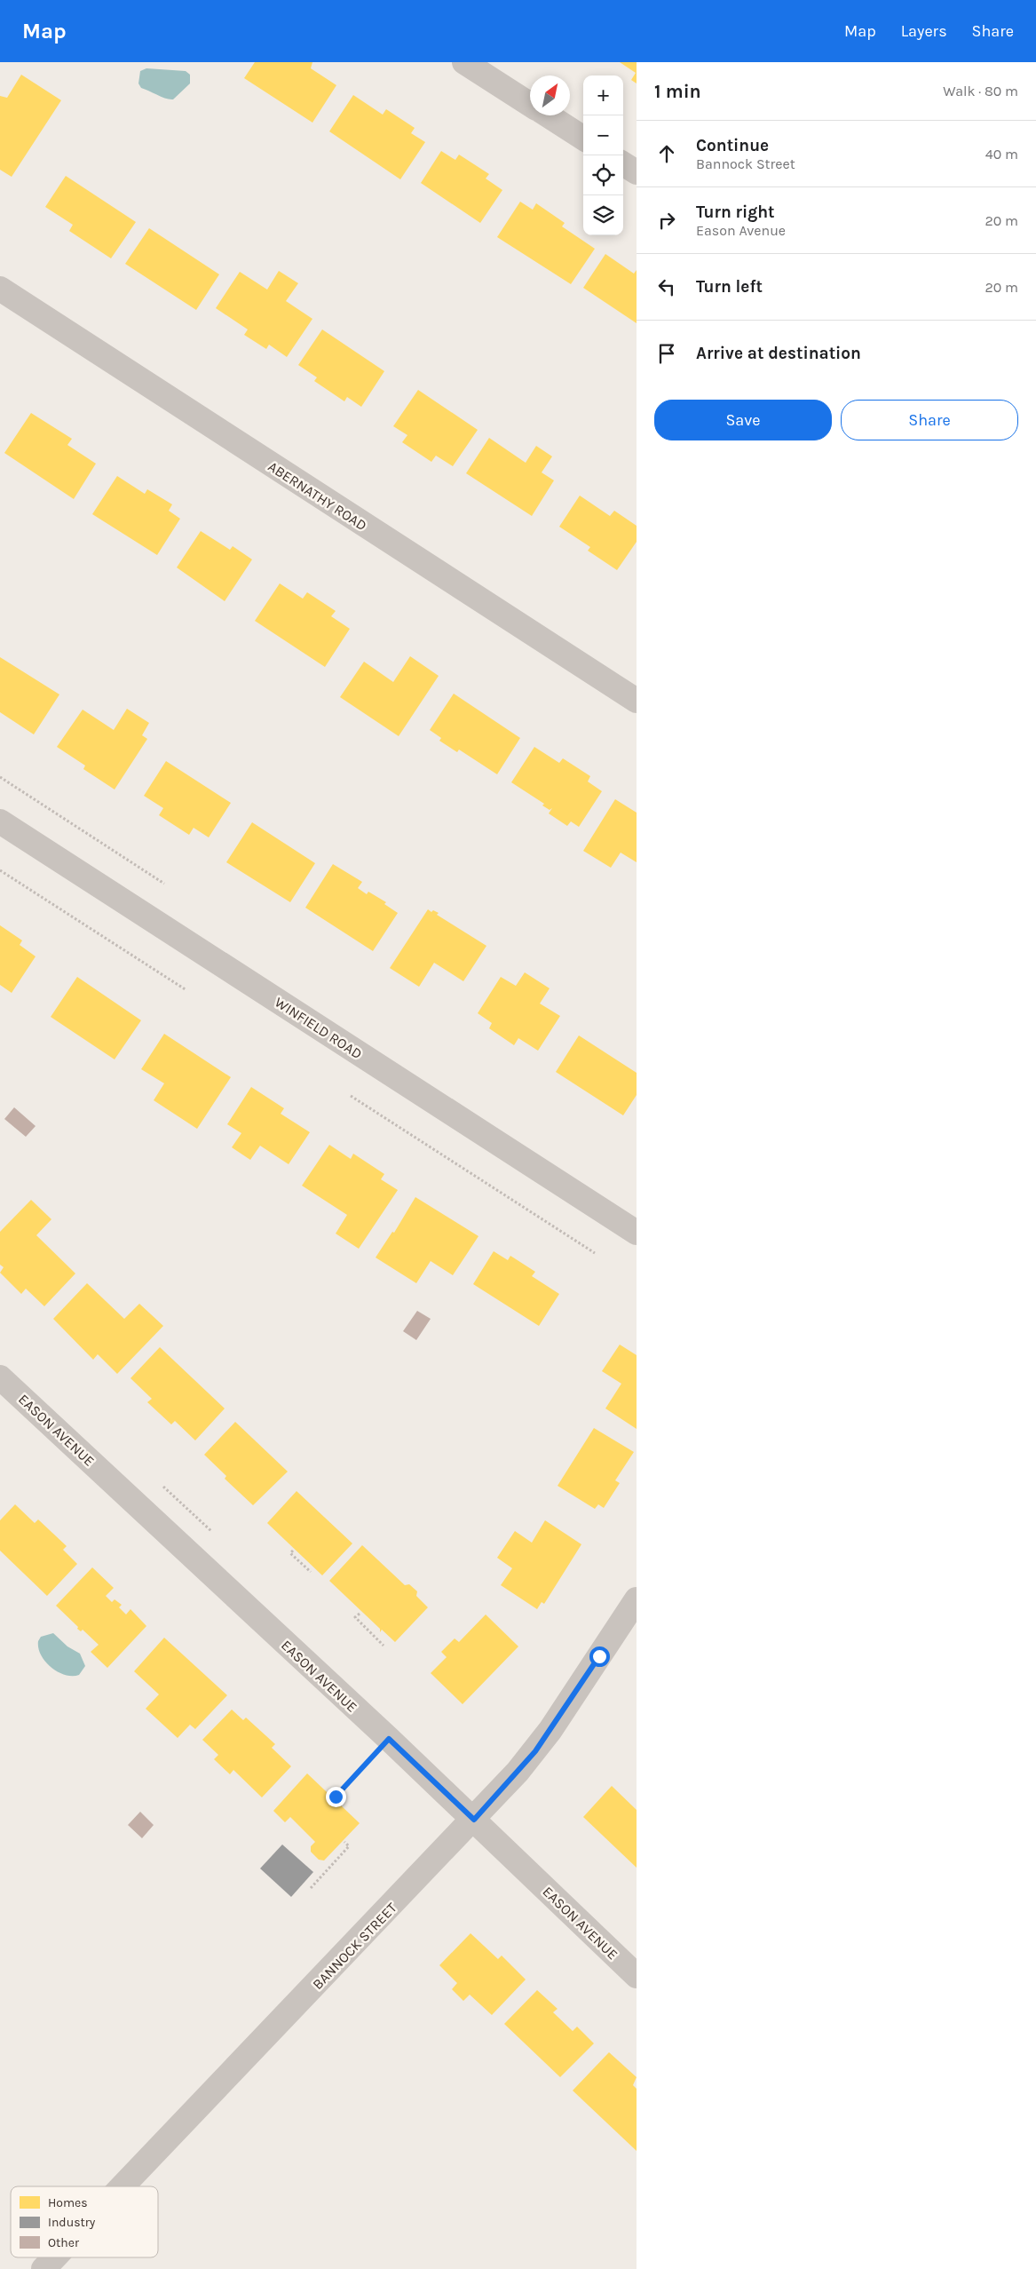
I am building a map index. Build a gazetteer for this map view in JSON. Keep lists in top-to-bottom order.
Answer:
{
  "streets": {
    "street": [
      "ABERNATHY ROAD",
      "WINFIELD ROAD",
      "EASON AVENUE",
      "BANNOCK STREET"
    ]
  },
  "crossings": [
    ["EASON AVENUE", "BANNOCK STREET"]
  ],
  "legend": ["Homes", "Industry", "Other"],
  "north": "top right",
  "page": {
    "header": "Map",
    "nav": ["Map", "Layers", "Share"],
    "heading": ["1 min", "Walk · 80 m"],
    "map_buttons": ["+", "−"],
    "list": [
      ["Continue", "Bannock Street", "40 m"],
      ["Turn right", "Eason Avenue", "20 m"],
      ["Turn left", "20 m"],
      "Arrive at destination"
    ],
    "buttons": ["Save", "Share"]
  }
}
